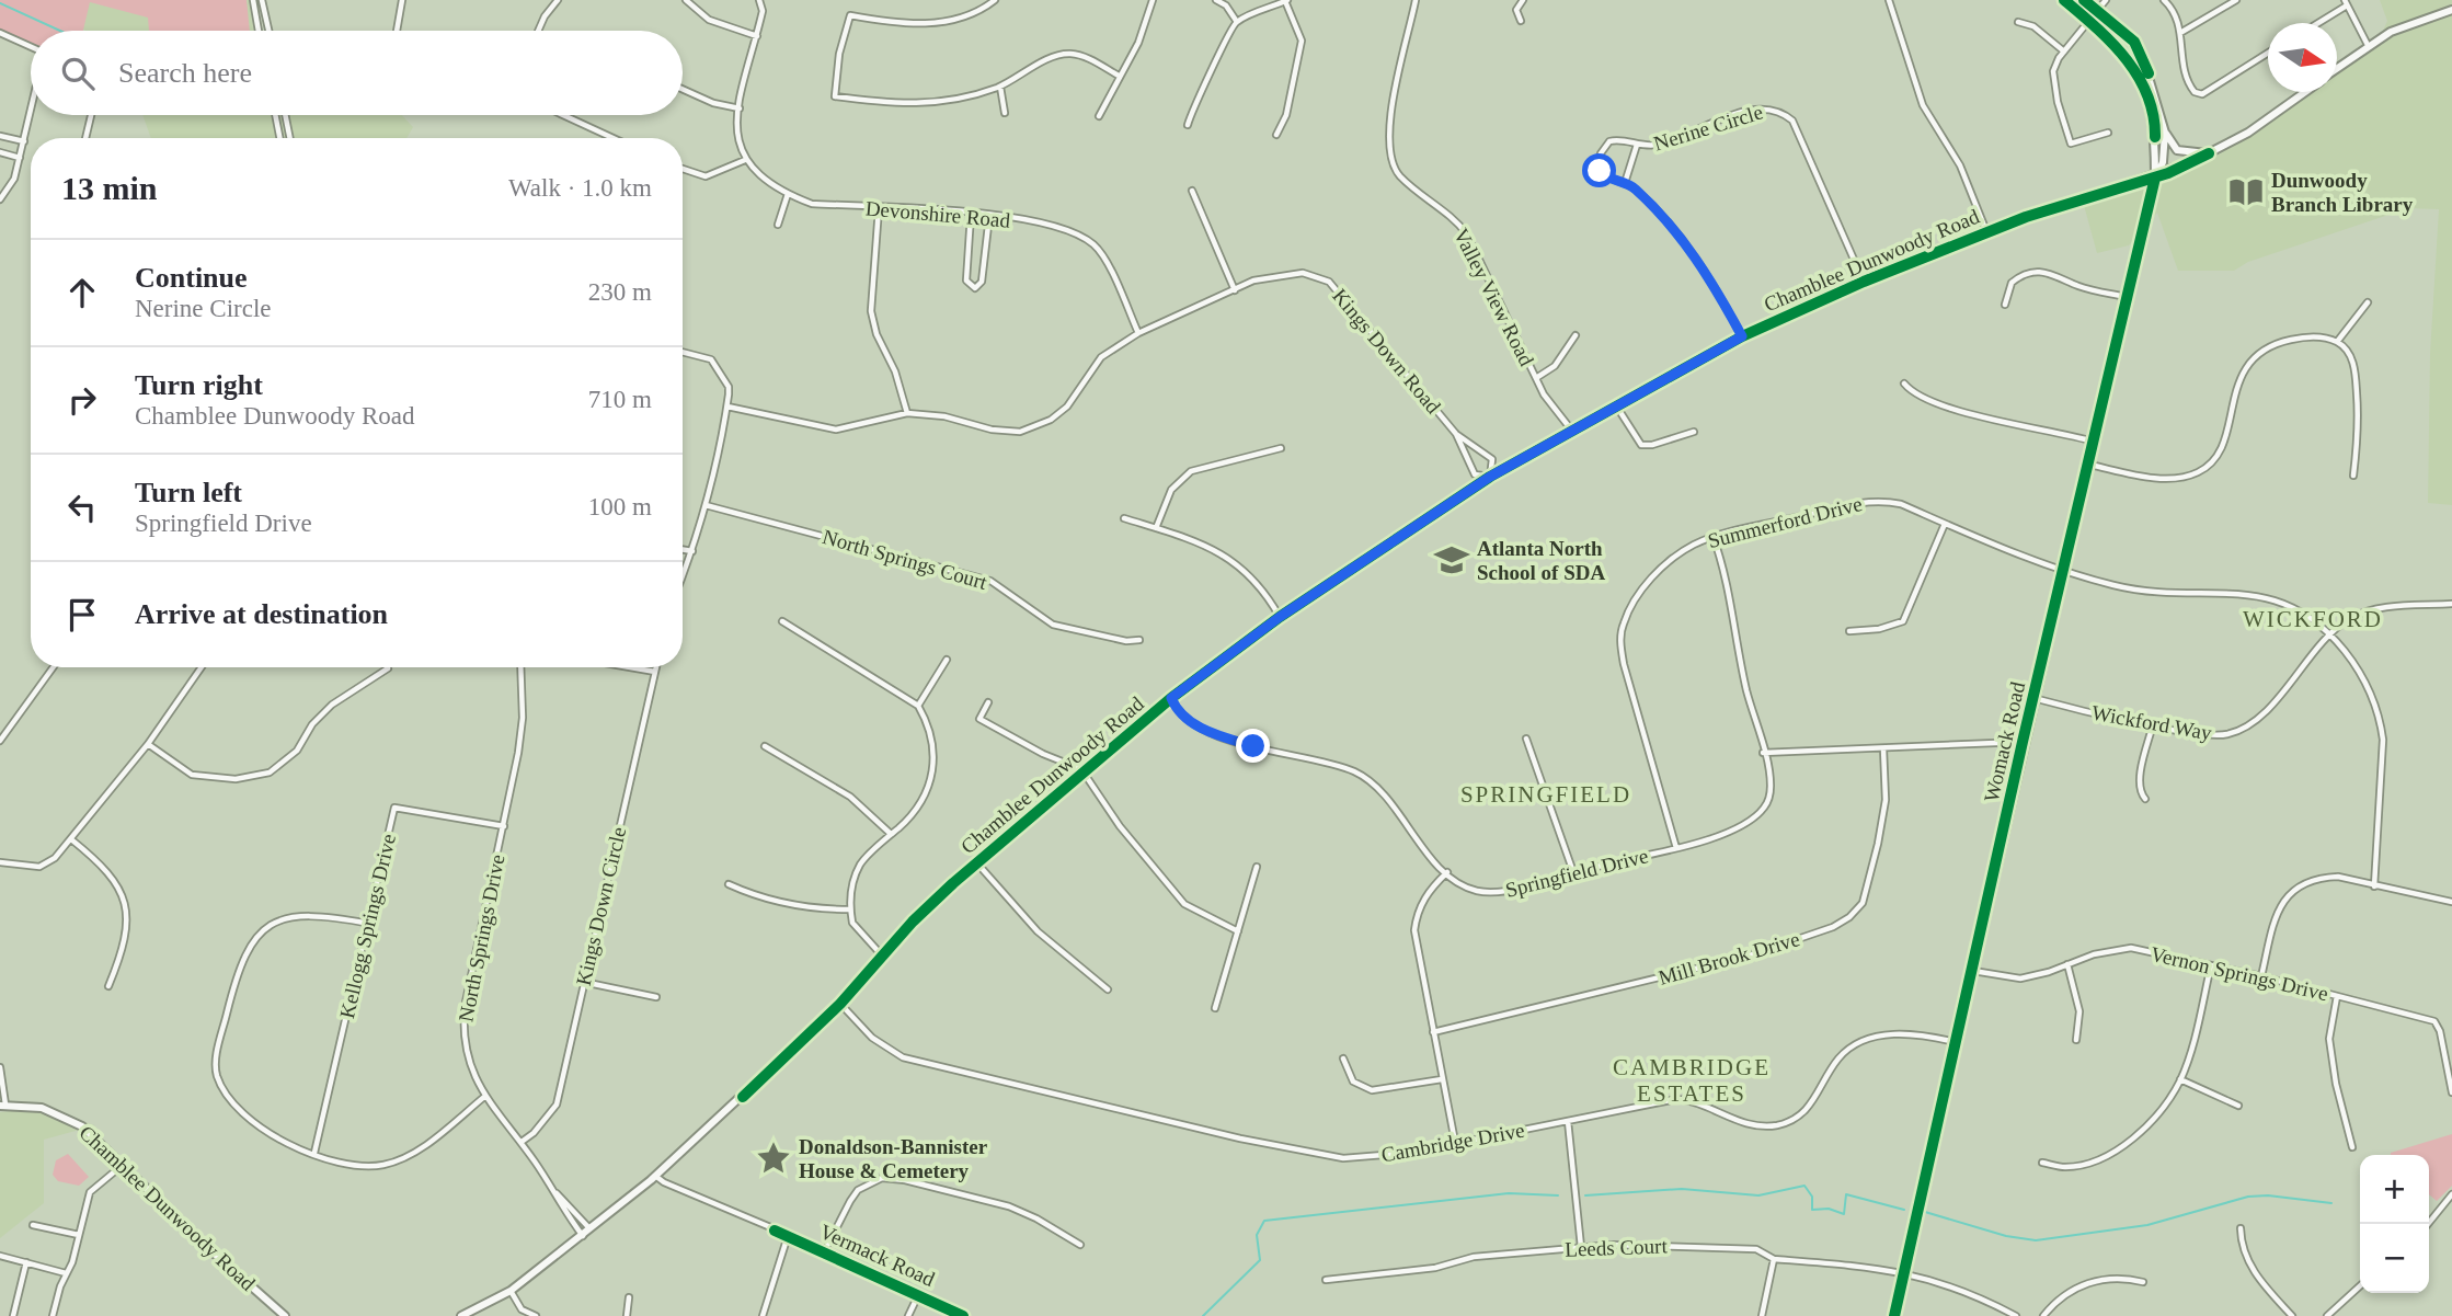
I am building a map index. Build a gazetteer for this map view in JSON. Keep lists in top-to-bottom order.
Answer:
{
  "streets": {
    "street": [
      "Nerine Circle",
      "Devonshire Road",
      "Chamblee Dunwoody Road",
      "Valley View Road",
      "Kings Down Road",
      "Summerford Drive",
      "North Springs Court",
      "Wickford Way",
      "Womack Road",
      "Springfield Drive",
      "Kings Down Circle",
      "Kellogg Springs Drive",
      "North Springs Drive",
      "Mill Brook Drive",
      "Vernon Springs Drive",
      "Cambridge Drive",
      "Leeds Court",
      "Vermack Road"
    ]
  },
  "crossings": [
    ["Nerine Circle", "Chamblee Dunwoody Road"],
    ["Devonshire Road", "Kings Down Road"],
    ["Chamblee Dunwoody Road", "Valley View Road"],
    ["Chamblee Dunwoody Road", "Kings Down Road"],
    ["Chamblee Dunwoody Road", "Womack Road"],
    ["Chamblee Dunwoody Road", "Springfield Drive"],
    ["Chamblee Dunwoody Road", "North Springs Drive"],
    ["Chamblee Dunwoody Road", "Cambridge Drive"],
    ["Chamblee Dunwoody Road", "Vermack Road"],
    ["Summerford Drive", "Wickford Way"],
    ["Summerford Drive", "Womack Road"],
    ["Summerford Drive", "Springfield Drive"],
    ["Wickford Way", "Womack Road"],
    ["Womack Road", "Vernon Springs Drive"],
    ["Womack Road", "Cambridge Drive"],
    ["Womack Road", "Leeds Court"],
    ["Kings Down Circle", "North Springs Drive"],
    ["Kellogg Springs Drive", "North Springs Drive"]
  ],
  "districts": ["WICKFORD", "SPRINGFIELD", "CAMBRIDGE ESTATES"],
  "places": {
    "library": ["Dunwoody Branch Library"],
    "school or university": ["Atlanta North School of SDA"],
    "place": ["Donaldson-Bannister House & Cemetery"]
  },
  "north": "right",
  "page": {
    "search": "Search here",
    "heading": ["13 min", "Walk · 1.0 km"],
    "list": [
      ["Continue", "Nerine Circle", "230 m"],
      ["Turn right", "Chamblee Dunwoody Road", "710 m"],
      ["Turn left", "Springfield Drive", "100 m"],
      "Arrive at destination"
    ],
    "map_buttons": ["+", "−"]
  }
}
